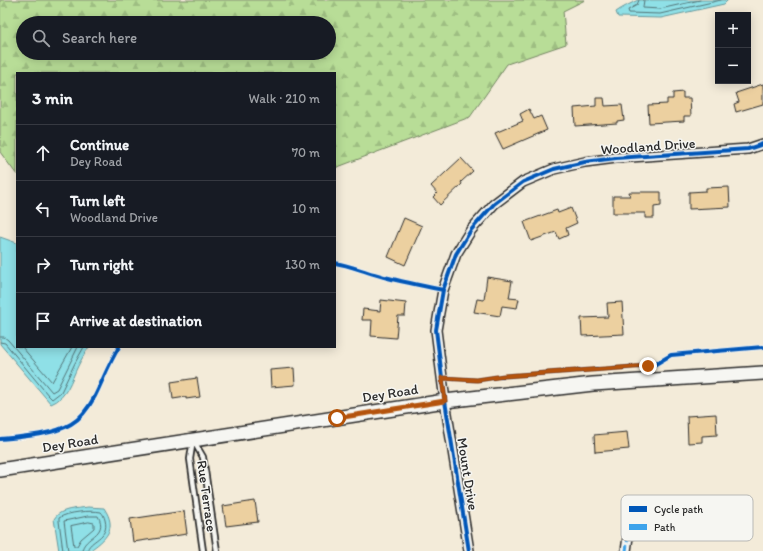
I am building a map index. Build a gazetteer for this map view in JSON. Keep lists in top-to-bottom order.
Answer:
{
  "streets": {
    "main road": ["Dey Road"],
    "street": ["Woodland Drive", "Mount Drive"],
    "lane": ["Rue Terrace"]
  },
  "crossings": [
    ["Woodland Drive", "Dey Road"],
    ["Woodland Drive", "Mount Drive"],
    ["Dey Road", "Mount Drive"],
    ["Dey Road", "Rue Terrace"]
  ],
  "legend": ["Cycle path", "Path"],
  "page": {
    "map_buttons": ["+", "−"],
    "search": "Search here",
    "heading": ["3 min", "Walk · 210 m"],
    "list": [
      ["Continue", "Dey Road", "70 m"],
      ["Turn left", "Woodland Drive", "10 m"],
      ["Turn right", "130 m"],
      "Arrive at destination"
    ]
  }
}
